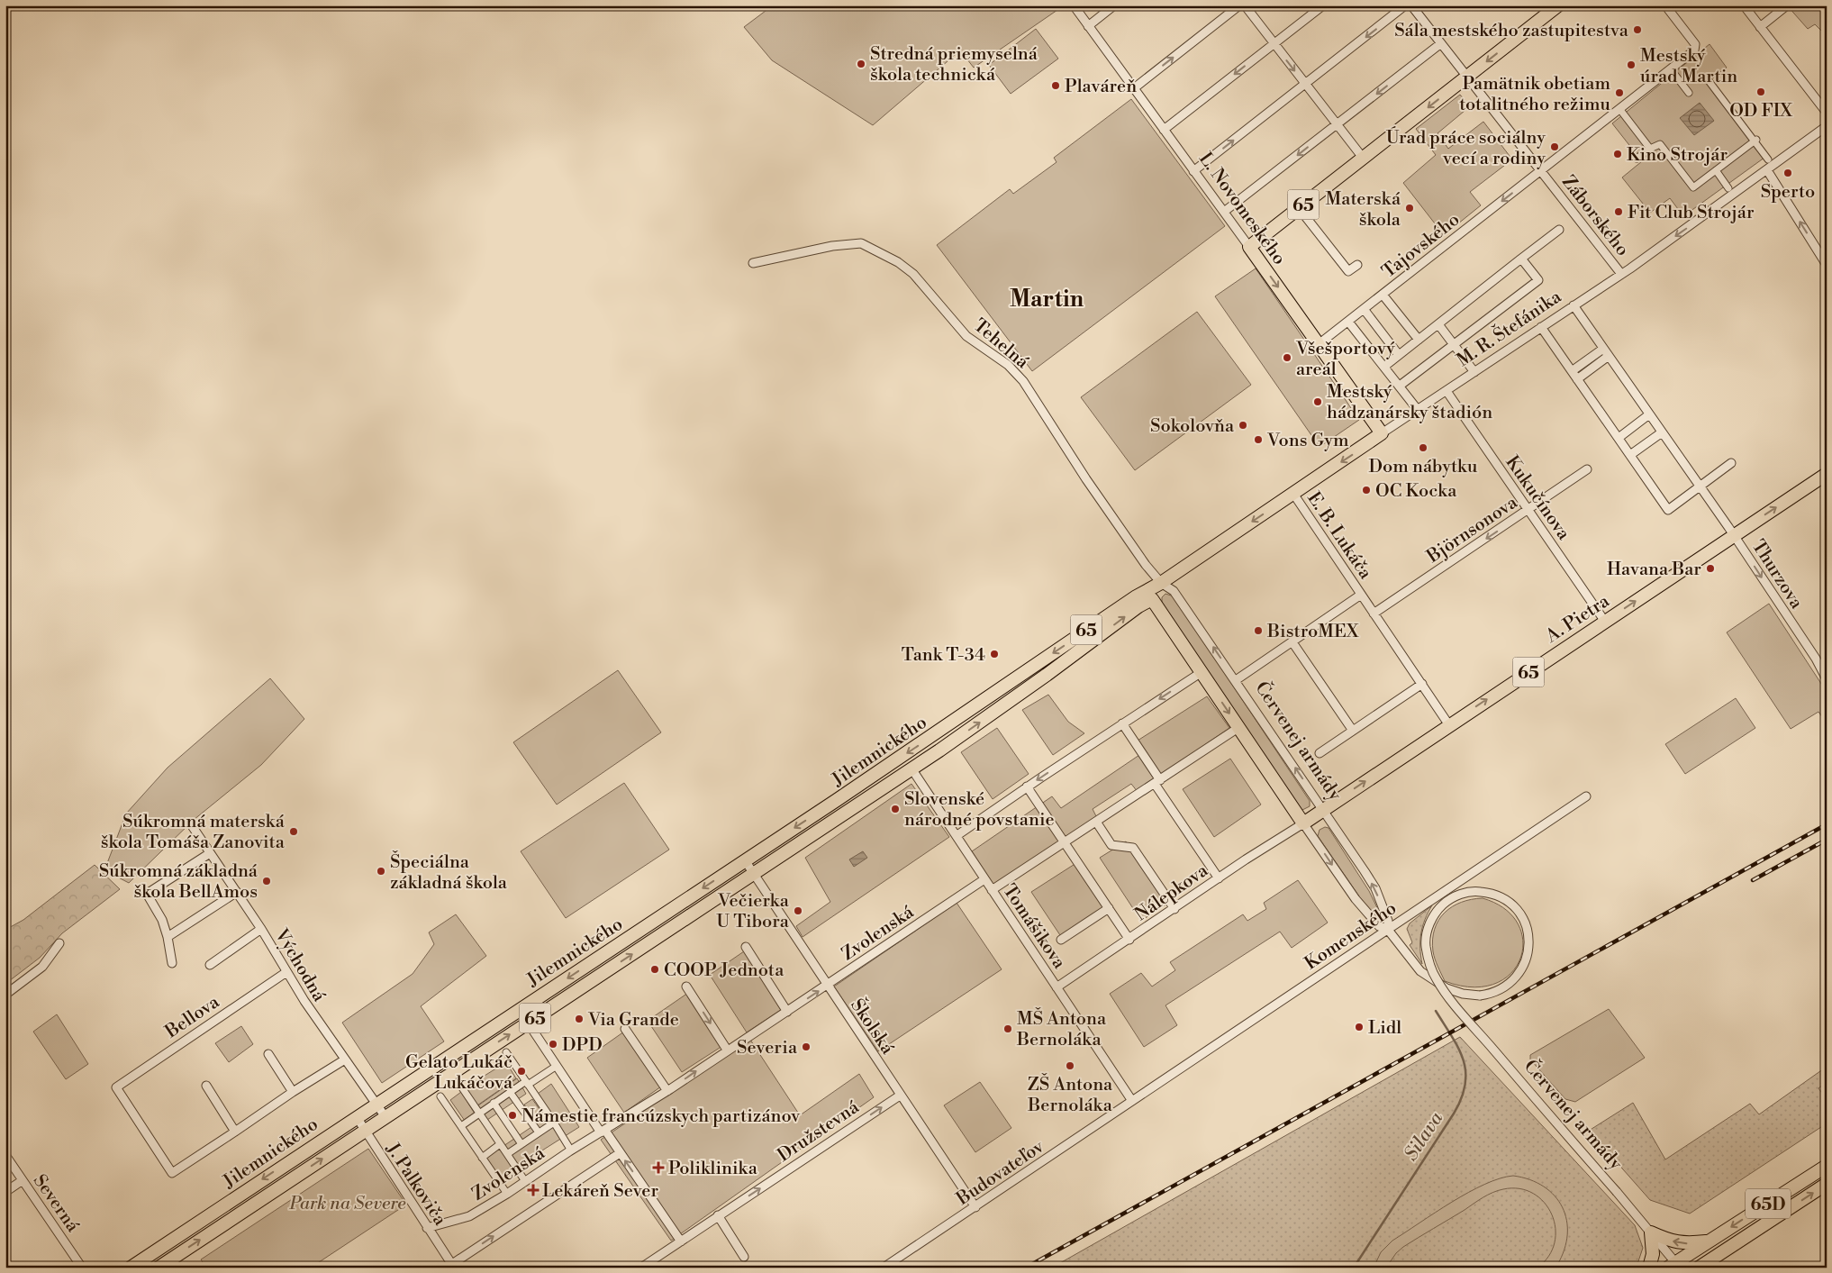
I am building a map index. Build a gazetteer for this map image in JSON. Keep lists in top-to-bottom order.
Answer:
{
  "streets": {
    "main road": [
      "65",
      "L. Novomeského",
      "M. R. Štefánika",
      "A. Pietra",
      "Červenej armády",
      "Jilemnického",
      "65D"
    ],
    "street": [
      "Záborského",
      "Tajovského",
      "Tehelná",
      "Kukučínova",
      "Björnsonova",
      "E. B. Lukáča",
      "Thurzova",
      "Nálepkova",
      "Tomášikova",
      "Zvolenská",
      "Komenského",
      "Východná",
      "Bellova",
      "Školská",
      "Družstevná",
      "Budovateľov",
      "J. Palkoviča",
      "Severná"
    ]
  },
  "crossings": [
    ["65", "L. Novomeského"],
    ["65", "Záborského"],
    ["L. Novomeského", "Tajovského"],
    ["L. Novomeského", "M. R. Štefánika"],
    ["Záborského", "Tajovského"],
    ["Záborského", "M. R. Štefánika"],
    ["M. R. Štefánika", "Tehelná"],
    ["M. R. Štefánika", "Kukučínova"],
    ["M. R. Štefánika", "E. B. Lukáča"],
    ["M. R. Štefánika", "Thurzova"],
    ["M. R. Štefánika", "Červenej armády"],
    ["M. R. Štefánika", "Jilemnického"],
    ["Tehelná", "Červenej armády"],
    ["Tehelná", "Jilemnického"],
    ["Kukučínova", "Björnsonova"],
    ["Kukučínova", "A. Pietra"],
    ["Björnsonova", "E. B. Lukáča"],
    ["E. B. Lukáča", "A. Pietra"],
    ["E. B. Lukáča", "Červenej armády"],
    ["Thurzova", "A. Pietra"],
    ["A. Pietra", "Červenej armády"],
    ["A. Pietra", "Nálepkova"],
    ["Červenej armády", "Jilemnického"],
    ["Červenej armády", "Nálepkova"],
    ["Červenej armády", "Komenského"],
    ["Červenej armády", "65D"],
    ["Jilemnického", "Tomášikova"],
    ["Jilemnického", "Východná"],
    ["Jilemnického", "Školská"],
    ["Jilemnického", "J. Palkoviča"],
    ["Nálepkova", "Tomášikova"],
    ["Tomášikova", "Zvolenská"],
    ["Tomášikova", "Komenského"],
    ["Tomášikova", "Budovateľov"],
    ["Zvolenská", "Školská"],
    ["Zvolenská", "J. Palkoviča"],
    ["Komenského", "Budovateľov"],
    ["Východná", "Bellova"],
    ["Školská", "Družstevná"],
    ["Školská", "Budovateľov"]
  ],
  "one_way": [
    "M. R. Štefánika",
    "Björnsonova",
    "A. Pietra",
    "Družstevná"
  ],
  "districts": ["Martin"],
  "water": ["Silava"],
  "parks": ["Park na Severe"],
  "places": {
    "other": [
      "Sála mestského zastupitestva",
      "Stredná priemyselná škola technická",
      "Mestský úrad Martin",
      "Plaváreň",
      "OD FIX",
      "Pamätnik obetiam totalitného režimu",
      "Úrad práce sociálny vecí a rodiny",
      "Kino Strojár",
      "Sperto",
      "Materská škola",
      "Fit Club Strojár",
      "Všešportový areál",
      "Mestský hádzanársky štadión",
      "Sokolovňa",
      "Vons Gym",
      "Dom nábytku",
      "OC Kocka",
      "Havana Bar",
      "BistroMEX",
      "Tank T-34",
      "Slovenské národné povstanie",
      "Súkromná materská škola Tomáša Zanovita",
      "Špeciálna základná škola",
      "Súkromná základná škola BellAmos",
      "Večierka U Tibora",
      "COOP Jednota",
      "Via Grande",
      "Lidl",
      "MŠ Antona Bernoláka",
      "DPD",
      "Severia",
      "ZŠ Antona Bernoláka",
      "Gelato Lukáč Lukáčová",
      "Námestie francúzskych partizánov"
    ],
    "health": ["Poliklinika", "Lekáreň Sever"]
  }
}
